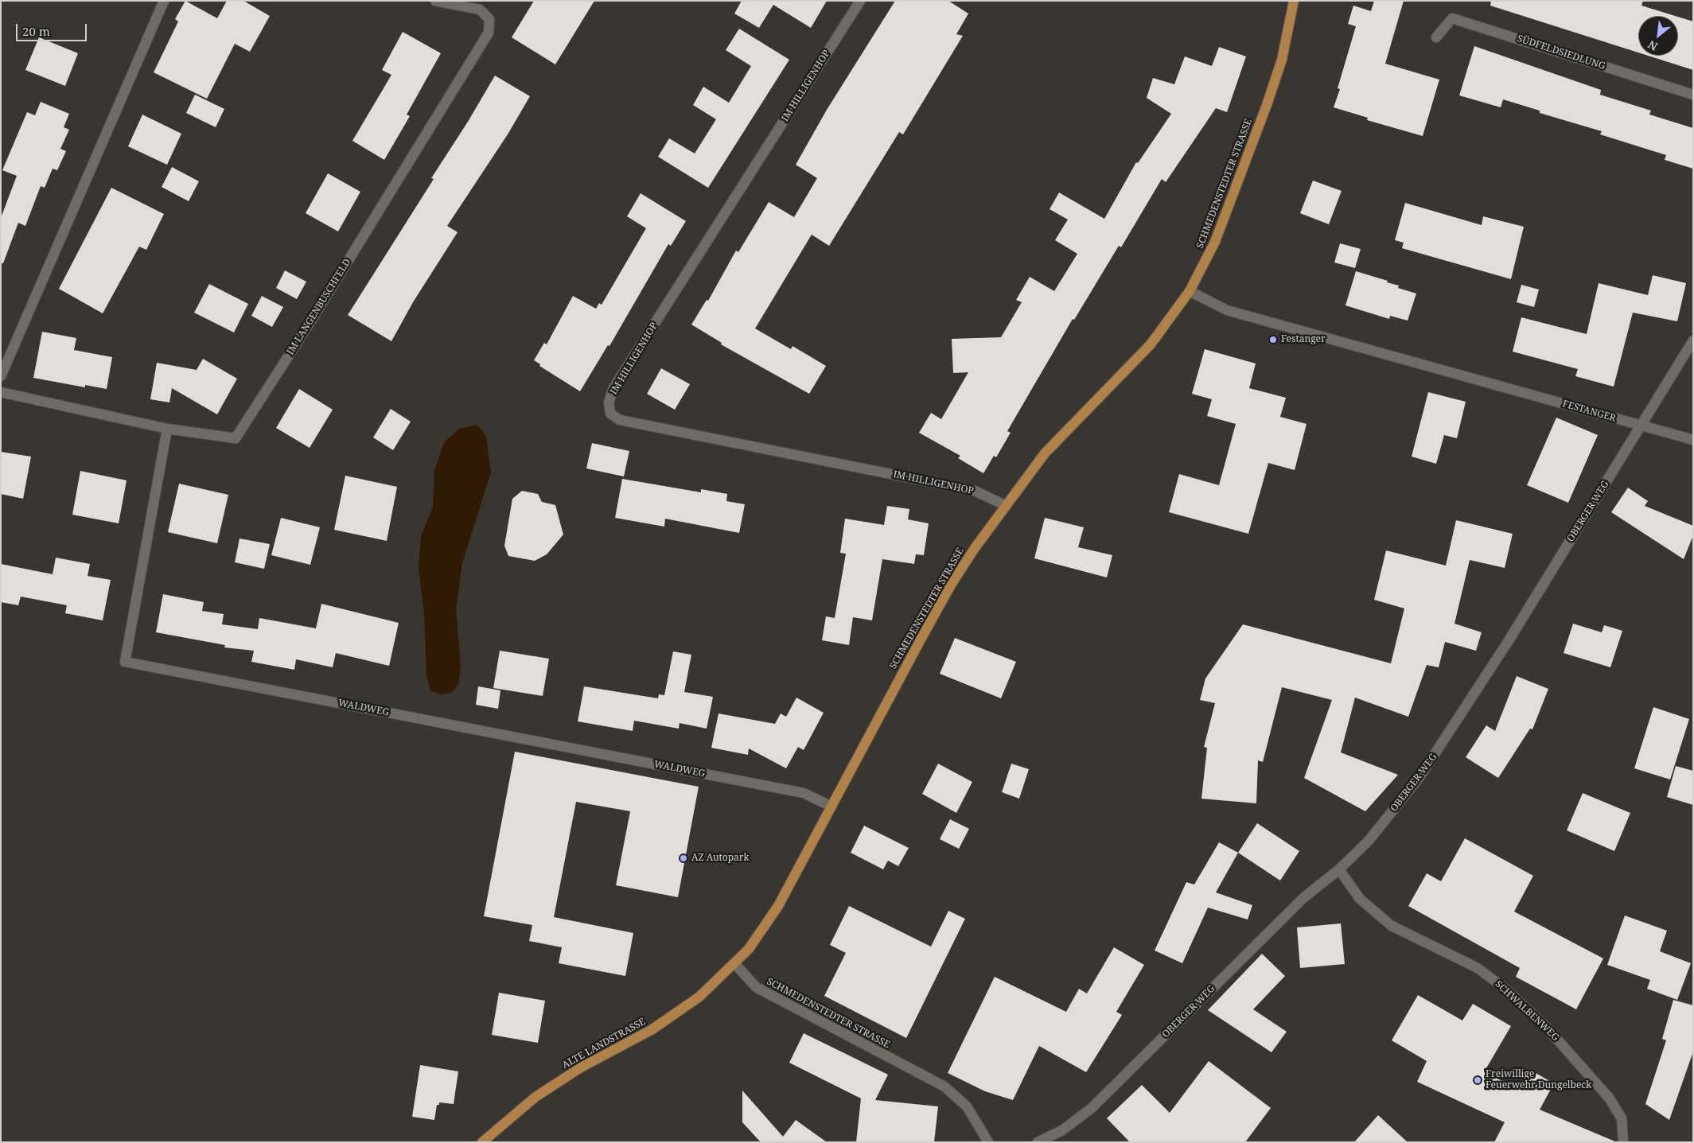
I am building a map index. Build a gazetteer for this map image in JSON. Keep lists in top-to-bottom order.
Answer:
{
  "streets": {
    "main road": ["SCHMEDENSTEDTER STRASSE", "ALTE LANDSTRASSE"],
    "street": [
      "SÜDFELDSIEDLUNG",
      "IM HILLIGENHOP",
      "IM LANGENBUSCHFELD",
      "FESTANGER",
      "OBERGER WEG",
      "WALDWEG",
      "SCHWALBENWEG"
    ]
  },
  "crossings": [
    ["IM HILLIGENHOP", "SCHMEDENSTEDTER STRASSE"],
    ["SCHMEDENSTEDTER STRASSE", "FESTANGER"],
    ["SCHMEDENSTEDTER STRASSE", "WALDWEG"],
    ["SCHMEDENSTEDTER STRASSE", "ALTE LANDSTRASSE"],
    ["IM LANGENBUSCHFELD", "WALDWEG"],
    ["FESTANGER", "OBERGER WEG"],
    ["OBERGER WEG", "SCHWALBENWEG"]
  ],
  "places": ["Festanger", "AZ Autopark", "Freiwillige Feuerwehr Dungelbeck"],
  "scale_bar": "20 m",
  "north": "bottom left"
}
